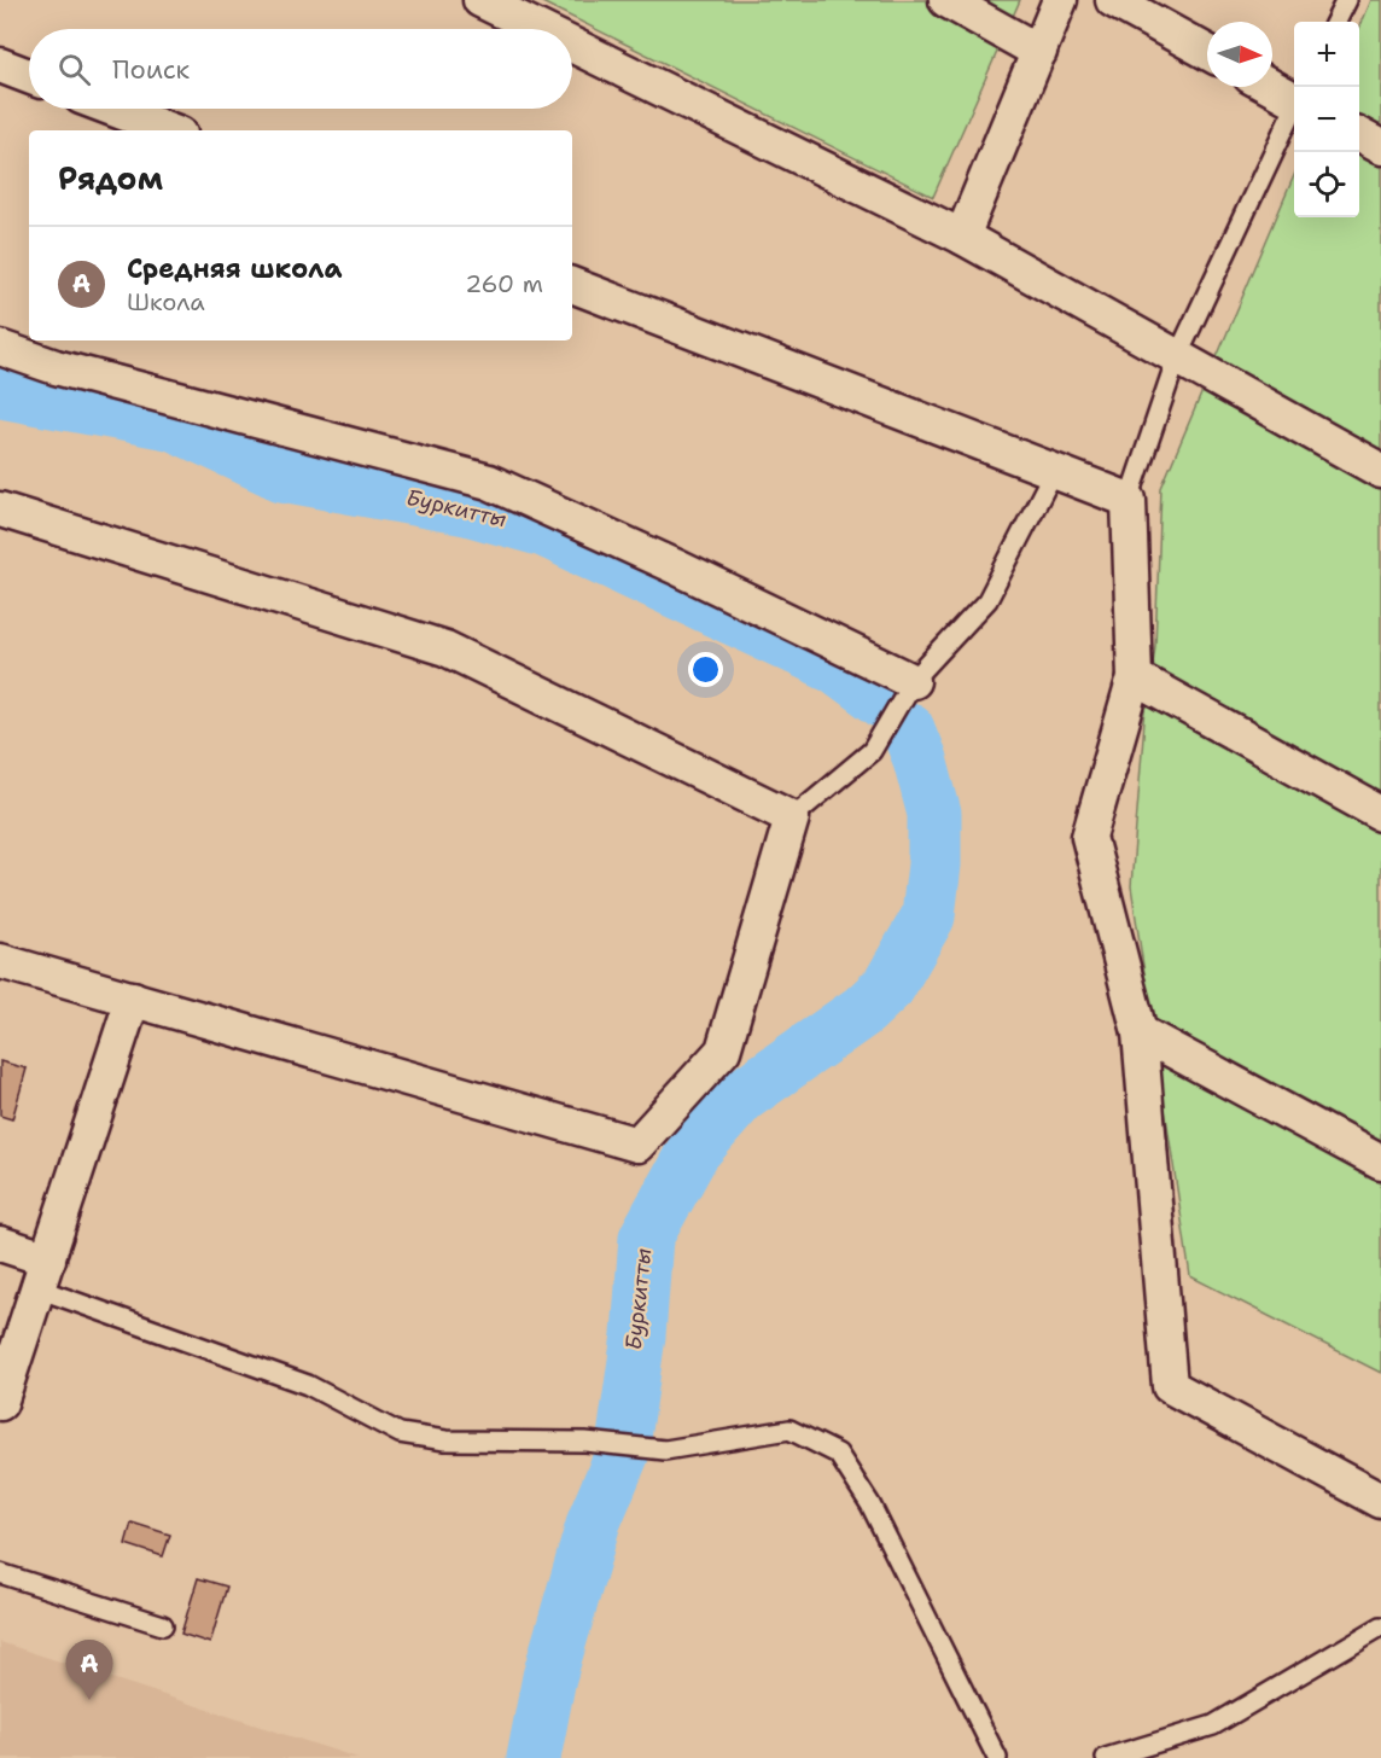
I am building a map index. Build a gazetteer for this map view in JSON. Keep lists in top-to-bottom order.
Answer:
{
  "water": ["Буркитты"],
  "north": "right",
  "page": {
    "map_buttons": ["+", "−"],
    "search": "Поиск",
    "heading": "Рядом",
    "list": [
      {
        "mark": "A",
        "name": "Средняя школа",
        "note": "Школа",
        "value": "260 m"
      }
    ],
    "pins": "A"
  }
}
